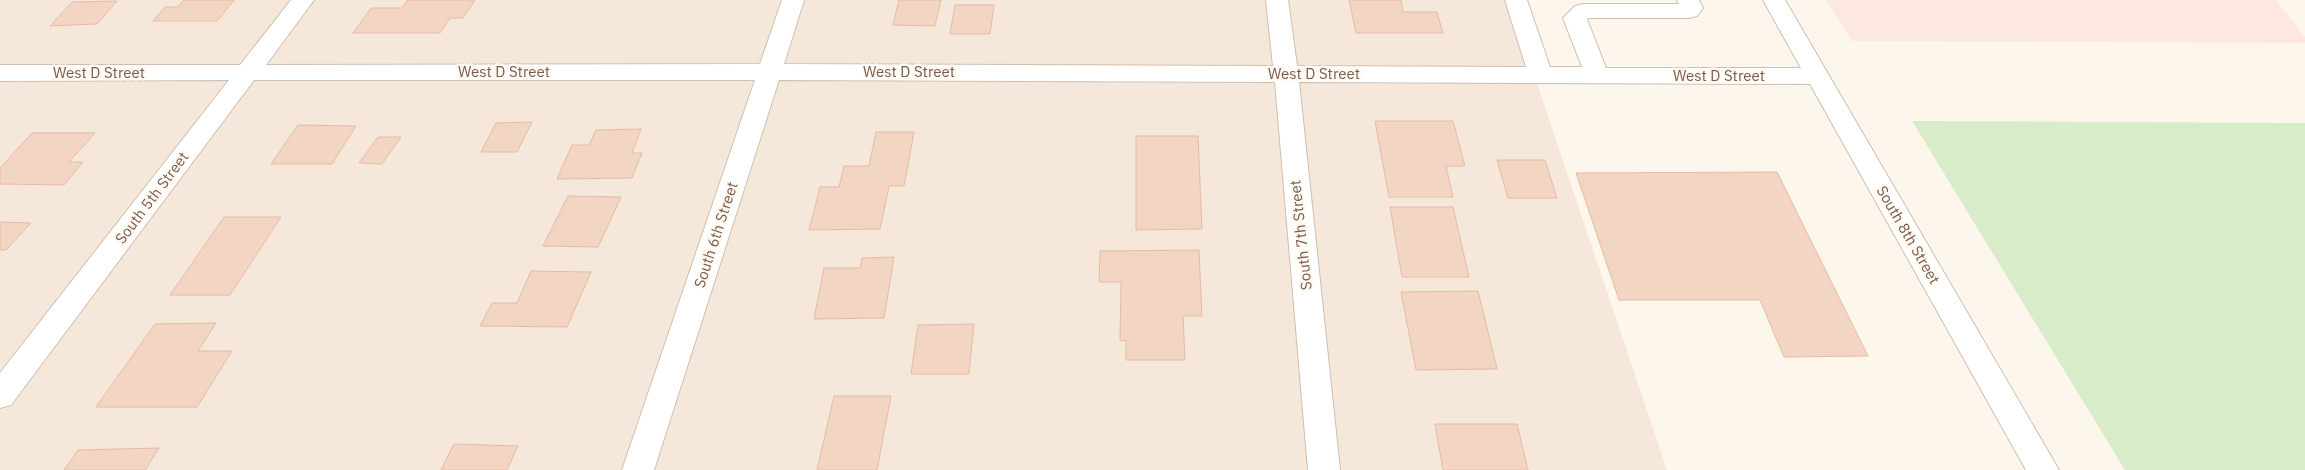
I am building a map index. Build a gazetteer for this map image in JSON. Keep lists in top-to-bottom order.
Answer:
{
  "streets": {
    "street": [
      "West D Street",
      "South 5th Street",
      "South 6th Street",
      "South 7th Street",
      "South 8th Street"
    ]
  },
  "crossings": [
    ["West D Street", "South 5th Street"],
    ["West D Street", "South 6th Street"],
    ["West D Street", "South 7th Street"],
    ["West D Street", "South 8th Street"]
  ]
}
